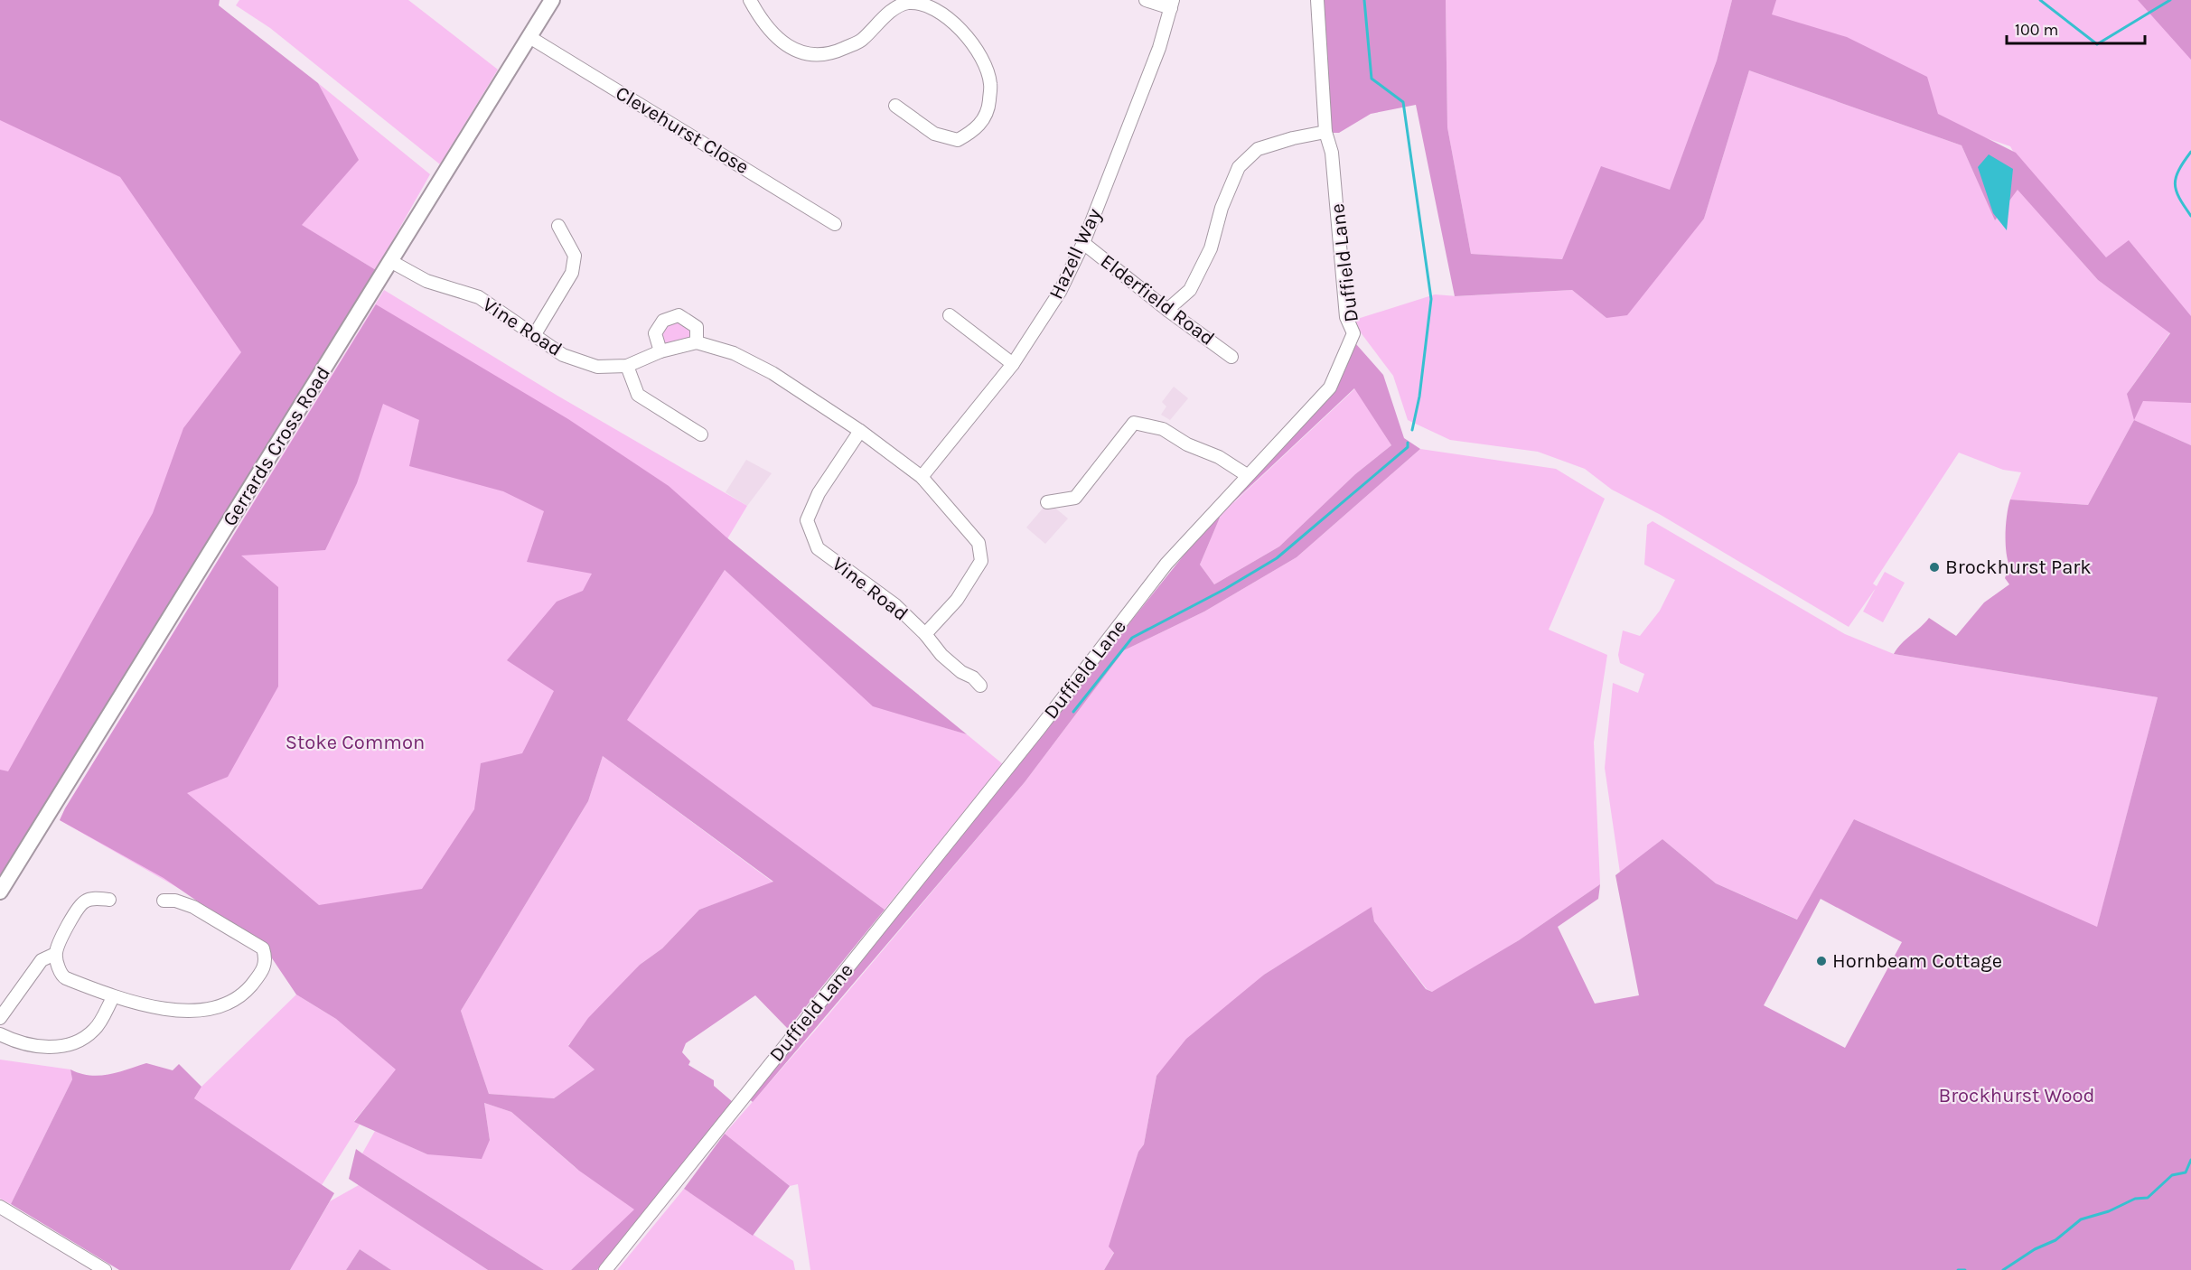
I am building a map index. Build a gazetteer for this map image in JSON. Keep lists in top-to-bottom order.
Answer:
{
  "streets": {
    "main road": ["Gerrards Cross Road"],
    "street": [
      "Clevehurst Close",
      "Hazell Way",
      "Duffield Lane",
      "Elderfield Road",
      "Vine Road"
    ]
  },
  "crossings": [
    ["Clevehurst Close", "Gerrards Cross Road"],
    ["Hazell Way", "Elderfield Road"],
    ["Hazell Way", "Vine Road"],
    ["Vine Road", "Gerrards Cross Road"]
  ],
  "parks": ["Stoke Common", "Brockhurst Wood"],
  "places": ["Brockhurst Park", "Hornbeam Cottage"],
  "scale_bar": "100 m"
}
